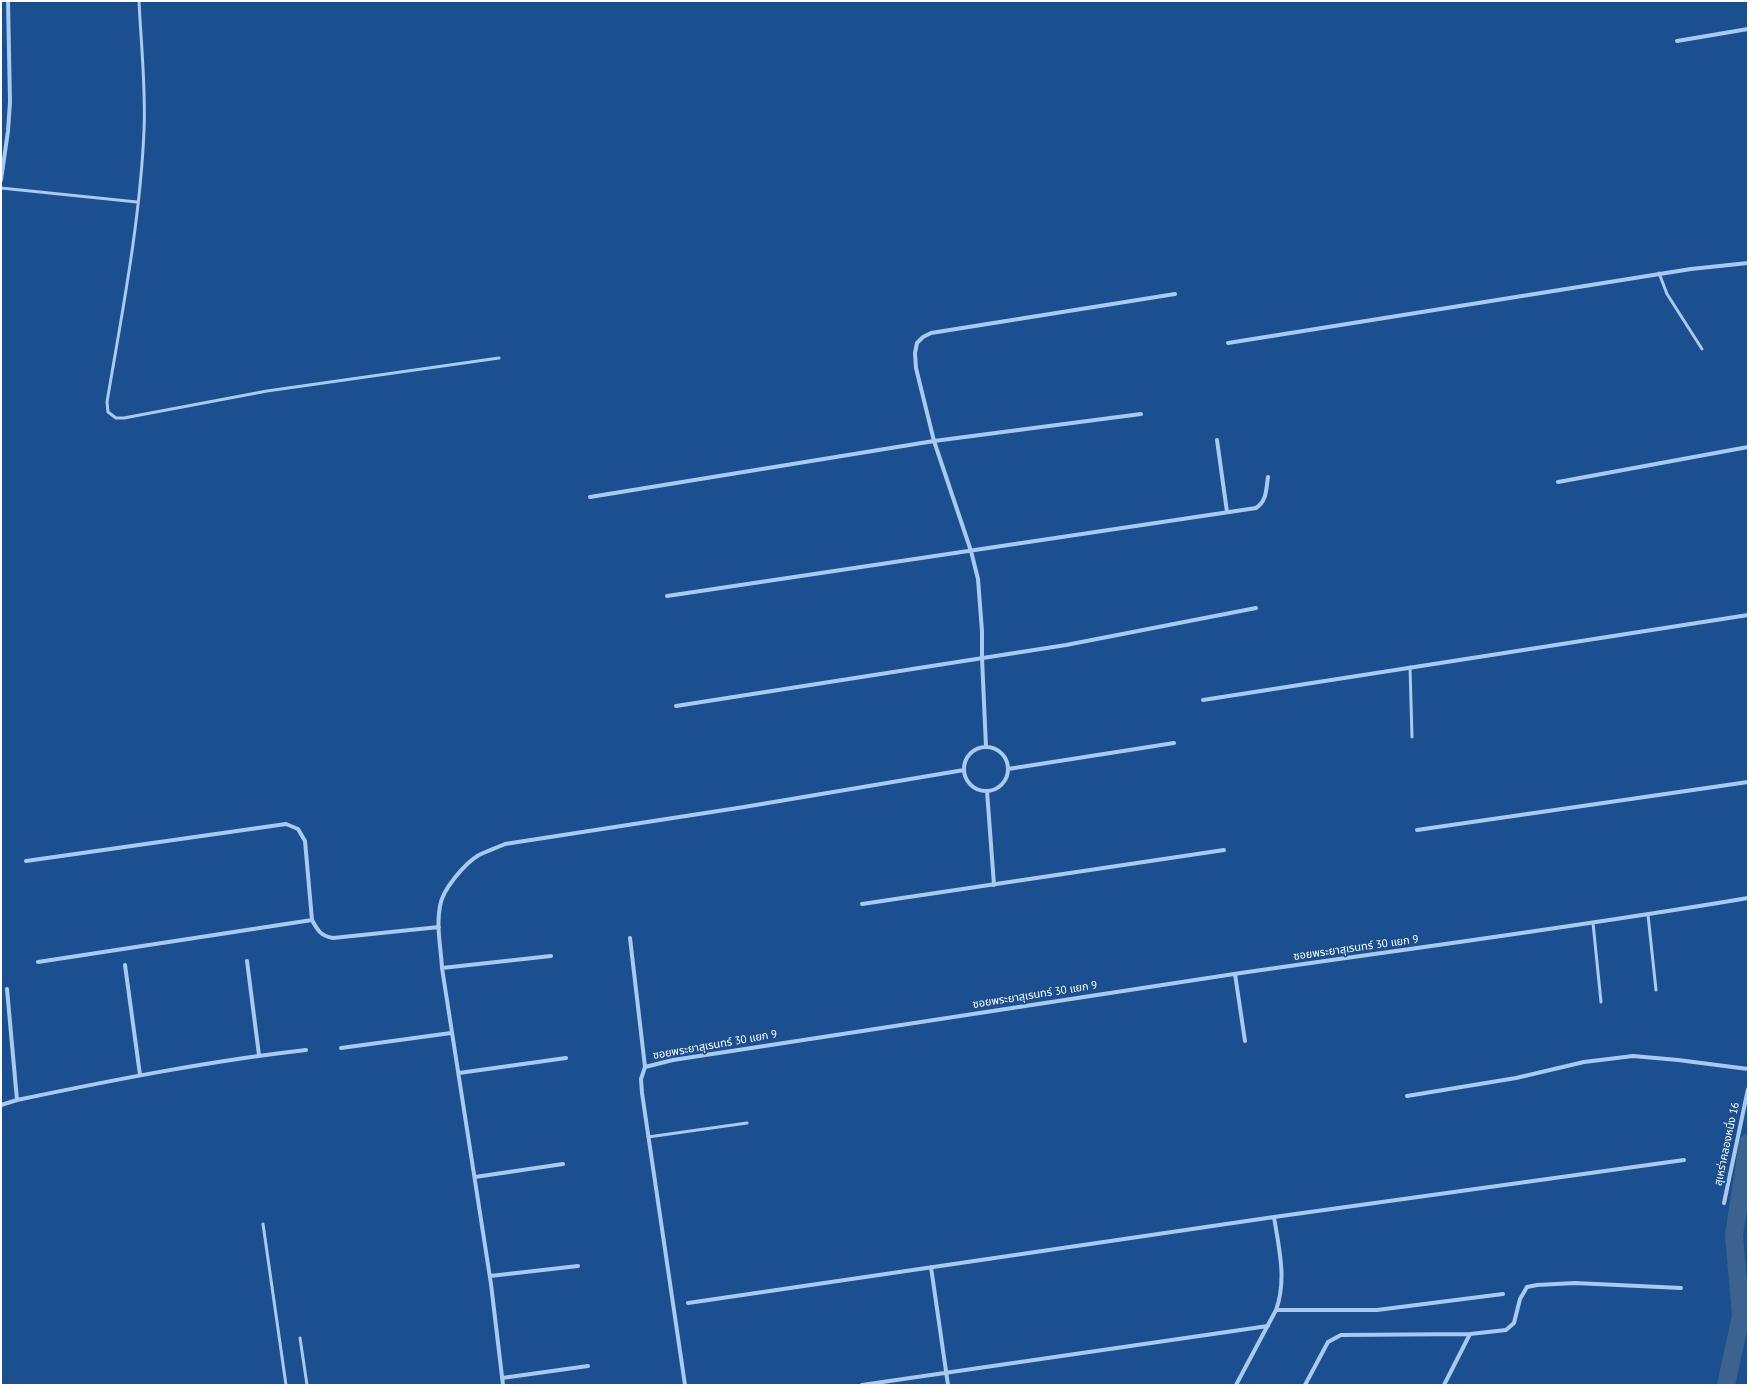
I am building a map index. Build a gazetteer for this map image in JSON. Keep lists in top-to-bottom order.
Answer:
{
  "streets": {
    "street": ["ซอยพระยาสุเรนทร์ 30 แยก 9", "สุเหร่าคลองหนึ่ง 16"]
  }
}
